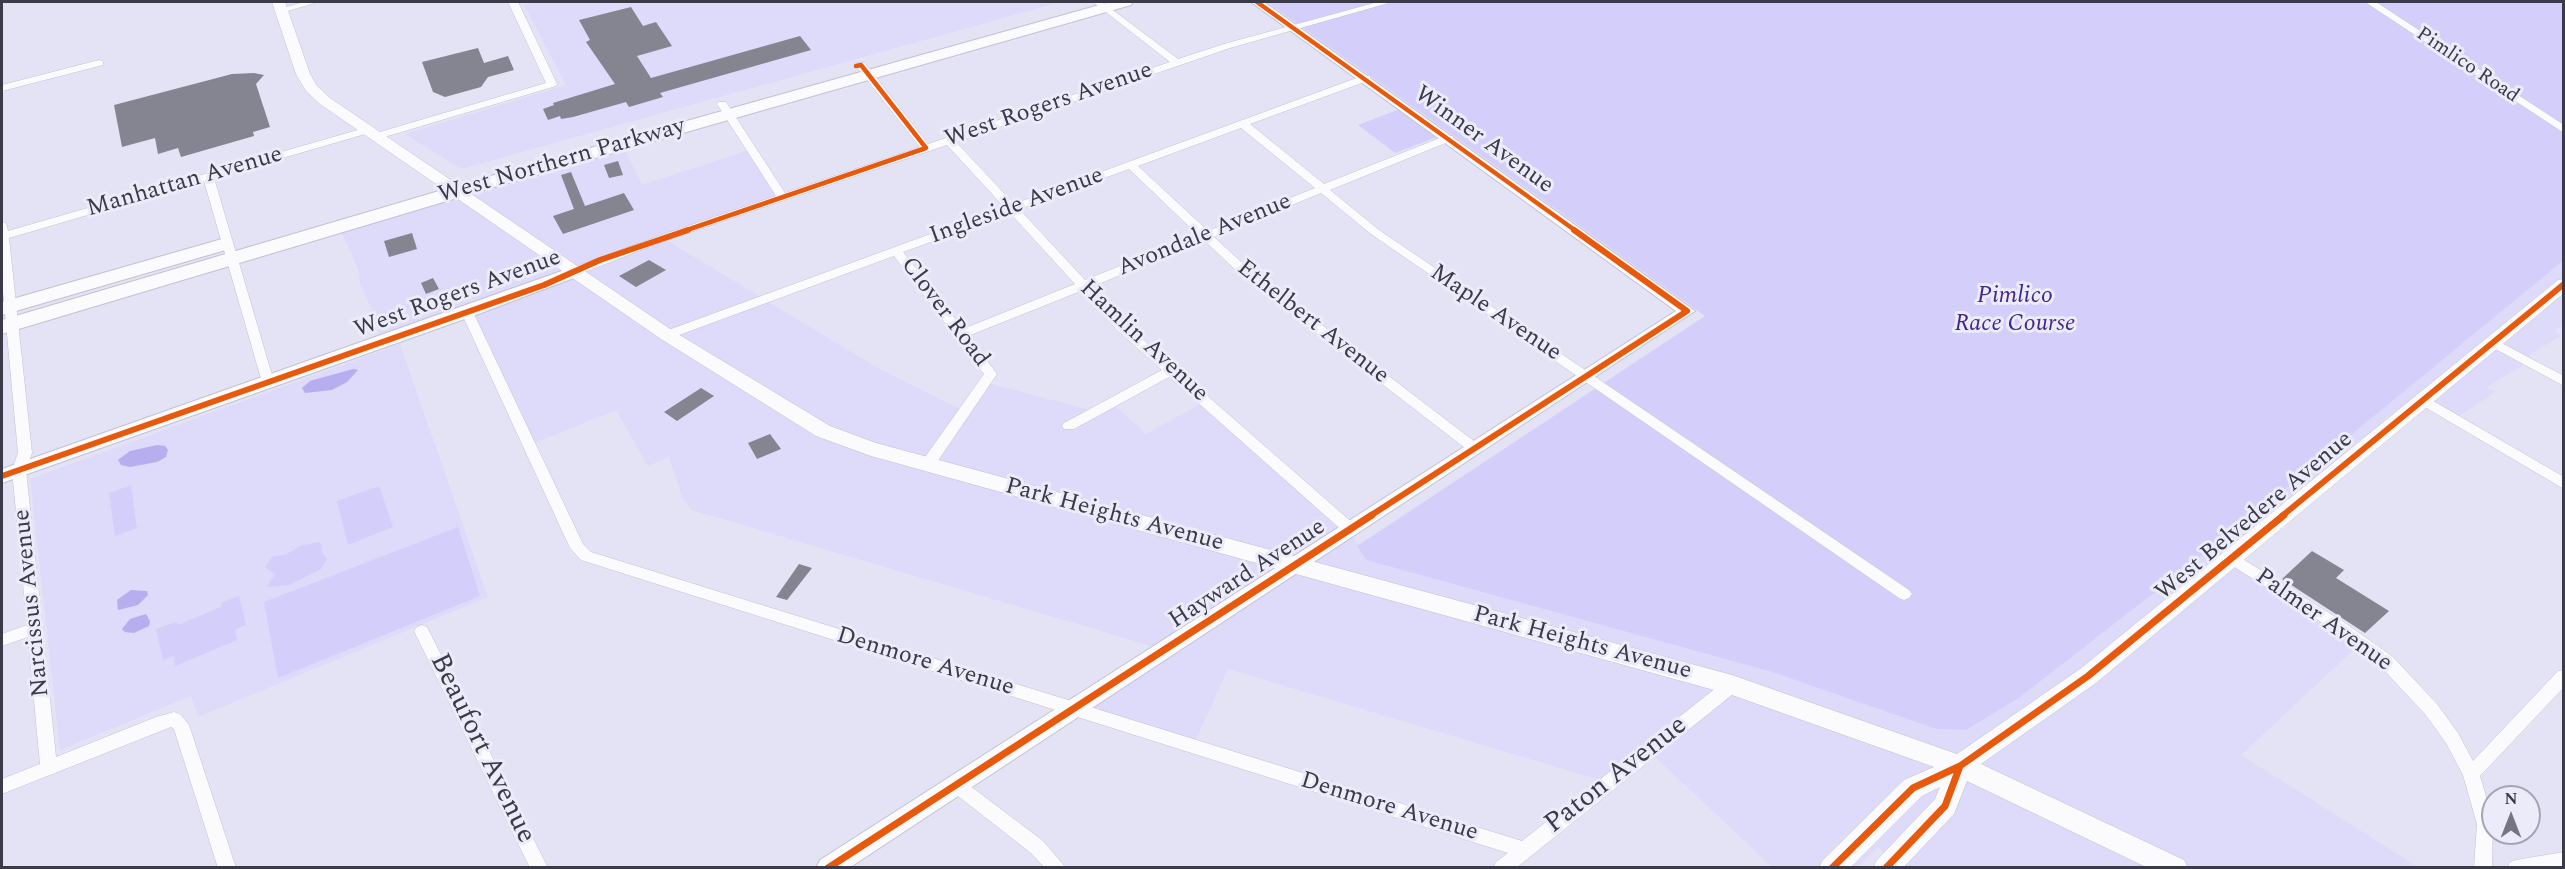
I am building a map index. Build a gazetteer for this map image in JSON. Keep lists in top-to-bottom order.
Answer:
{
  "streets": {
    "main road": ["West Northern Parkway", "Park Heights Avenue", "West Belvedere Avenue"],
    "street": [
      "Pimlico Road",
      "West Rogers Avenue",
      "Winner Avenue",
      "Manhattan Avenue",
      "Ingleside Avenue",
      "Avondale Avenue",
      "Clover Road",
      "Maple Avenue",
      "Ethelbert Avenue",
      "Hamlin Avenue",
      "Hayward Avenue",
      "Narcissus Avenue",
      "Palmer Avenue",
      "Denmore Avenue",
      "Beaufort Avenue",
      "Paton Avenue"
    ]
  },
  "crossings": [
    ["West Rogers Avenue", "Winner Avenue"],
    ["West Rogers Avenue", "Hamlin Avenue"],
    ["West Rogers Avenue", "Park Heights Avenue"],
    ["West Rogers Avenue", "Narcissus Avenue"],
    ["West Rogers Avenue", "Denmore Avenue"],
    ["Winner Avenue", "Ingleside Avenue"],
    ["Winner Avenue", "Avondale Avenue"],
    ["Winner Avenue", "Hayward Avenue"],
    ["West Northern Parkway", "Park Heights Avenue"],
    ["West Northern Parkway", "Narcissus Avenue"],
    ["Manhattan Avenue", "Park Heights Avenue"],
    ["Manhattan Avenue", "Narcissus Avenue"],
    ["Ingleside Avenue", "Clover Road"],
    ["Ingleside Avenue", "Maple Avenue"],
    ["Ingleside Avenue", "Ethelbert Avenue"],
    ["Ingleside Avenue", "Hamlin Avenue"],
    ["Ingleside Avenue", "Park Heights Avenue"],
    ["Avondale Avenue", "Clover Road"],
    ["Avondale Avenue", "Maple Avenue"],
    ["Avondale Avenue", "Ethelbert Avenue"],
    ["Avondale Avenue", "Hamlin Avenue"],
    ["Clover Road", "Park Heights Avenue"],
    ["Maple Avenue", "Hayward Avenue"],
    ["Ethelbert Avenue", "Hayward Avenue"],
    ["Hamlin Avenue", "Hayward Avenue"],
    ["Park Heights Avenue", "West Belvedere Avenue"],
    ["Park Heights Avenue", "Hayward Avenue"],
    ["Park Heights Avenue", "Paton Avenue"],
    ["West Belvedere Avenue", "Palmer Avenue"],
    ["Hayward Avenue", "Denmore Avenue"],
    ["Denmore Avenue", "Paton Avenue"]
  ],
  "parks": ["Pimlico Race Course"],
  "north": "top"
}
